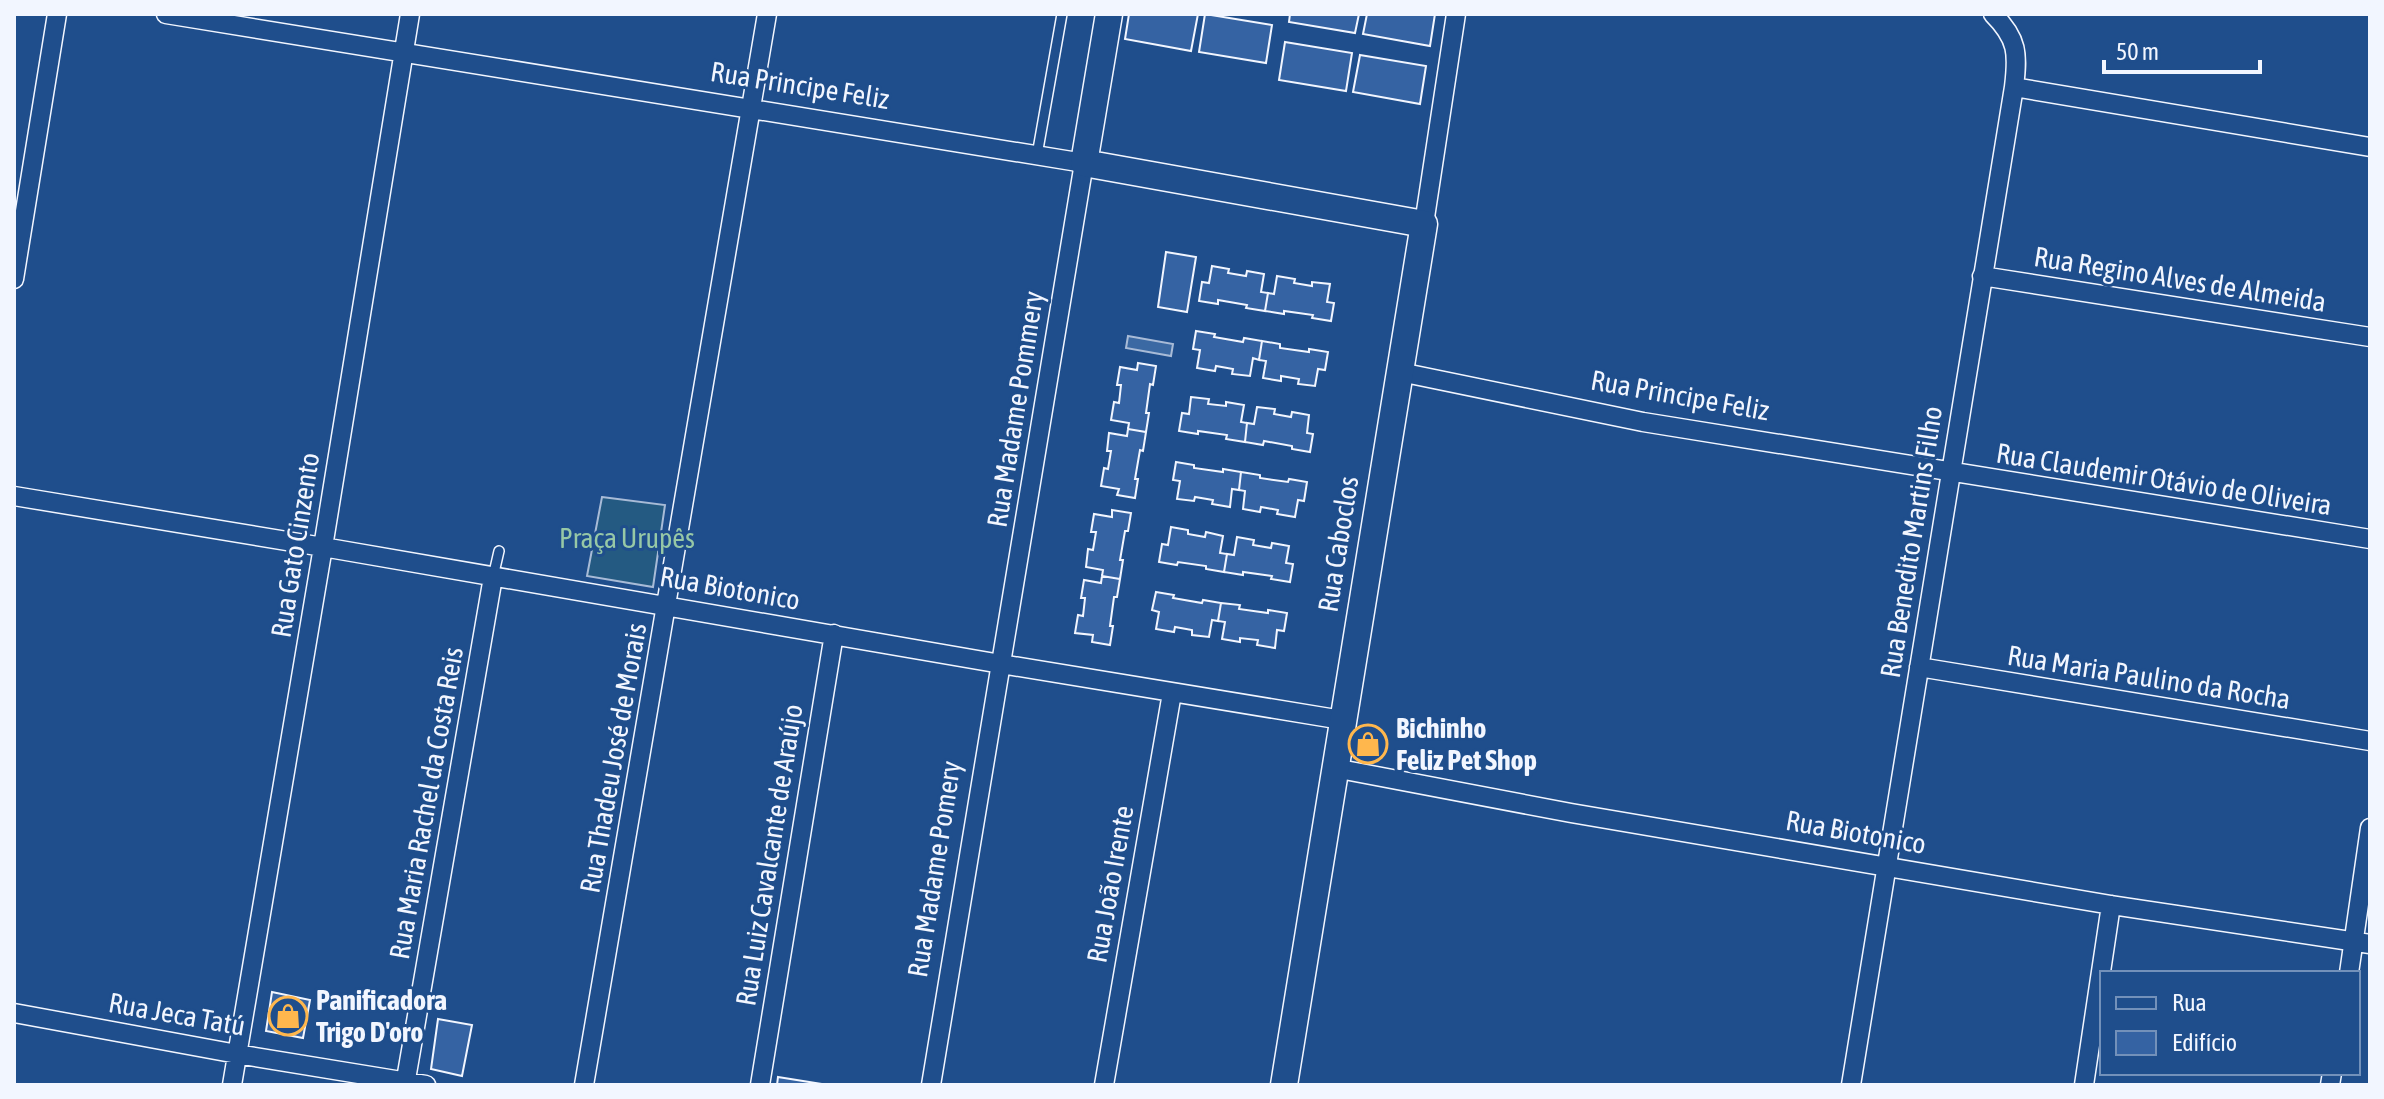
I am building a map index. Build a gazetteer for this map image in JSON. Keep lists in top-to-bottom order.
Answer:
{
  "streets": {
    "street": [
      "Rua Principe Feliz",
      "Rua Regino Alves de Almeida",
      "Rua Madame Pommery",
      "Rua Claudemir Otávio de Oliveira",
      "Rua Benedito Martins Filho",
      "Rua Caboclos",
      "Rua Gato Cinzento",
      "Rua Biotonico",
      "Rua Maria Paulino da Rocha",
      "Rua Thadeu José de Morais",
      "Rua Maria Rachel da Costa Reis",
      "Rua Luiz Cavalcante de Araújo",
      "Rua Madame Pomery",
      "Rua João Irente",
      "Rua Jeca Tatú"
    ]
  },
  "crossings": [
    ["Rua Principe Feliz", "Rua Madame Pommery"],
    ["Rua Principe Feliz", "Rua Claudemir Otávio de Oliveira"],
    ["Rua Principe Feliz", "Rua Benedito Martins Filho"],
    ["Rua Principe Feliz", "Rua Caboclos"],
    ["Rua Principe Feliz", "Rua Gato Cinzento"],
    ["Rua Principe Feliz", "Rua Thadeu José de Morais"],
    ["Rua Regino Alves de Almeida", "Rua Benedito Martins Filho"],
    ["Rua Madame Pommery", "Rua Biotonico"],
    ["Rua Madame Pommery", "Rua Madame Pomery"],
    ["Rua Claudemir Otávio de Oliveira", "Rua Benedito Martins Filho"],
    ["Rua Benedito Martins Filho", "Rua Biotonico"],
    ["Rua Benedito Martins Filho", "Rua Maria Paulino da Rocha"],
    ["Rua Caboclos", "Rua Biotonico"],
    ["Rua Gato Cinzento", "Rua Biotonico"],
    ["Rua Gato Cinzento", "Rua Jeca Tatú"],
    ["Rua Biotonico", "Rua Thadeu José de Morais"],
    ["Rua Biotonico", "Rua Maria Rachel da Costa Reis"],
    ["Rua Biotonico", "Rua Luiz Cavalcante de Araújo"],
    ["Rua Biotonico", "Rua Madame Pomery"],
    ["Rua Biotonico", "Rua João Irente"],
    ["Rua Maria Rachel da Costa Reis", "Rua Jeca Tatú"]
  ],
  "parks": ["Praça Urupês"],
  "places": {
    "shop": ["Bichinho Feliz Pet Shop", "Panificadora Trigo D'oro"]
  },
  "legend": ["Rua", "Edifício"],
  "scale_bar": "50 m"
}
